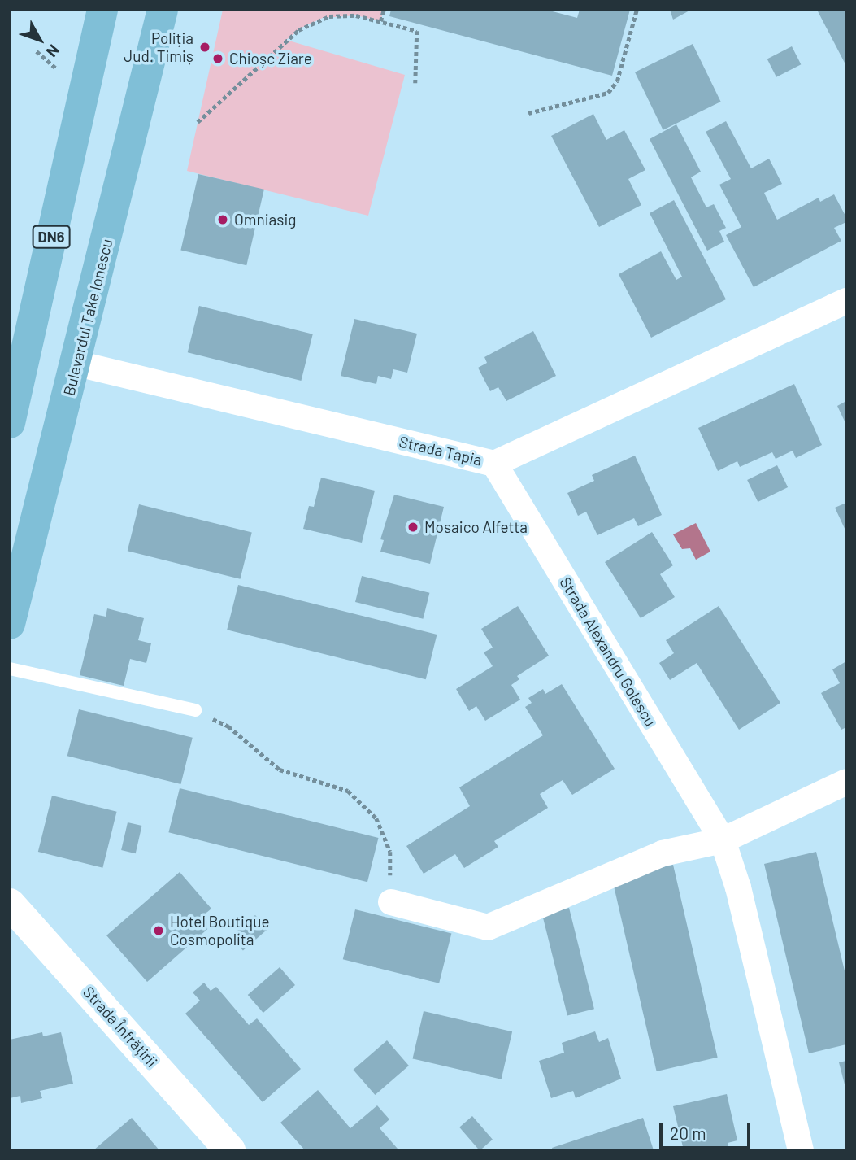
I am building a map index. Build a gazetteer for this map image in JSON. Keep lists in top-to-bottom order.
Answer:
{
  "streets": {
    "main road": ["DN6", "Bulevardul Take Ionescu"],
    "street": ["Strada Tapia", "Strada Alexandru Golescu", "Strada Înfrățirii"]
  },
  "crossings": [
    ["Bulevardul Take Ionescu", "Strada Tapia"],
    ["Strada Tapia", "Strada Alexandru Golescu"]
  ],
  "places": [
    "Poliția Jud. Timiș",
    "Chioșc Ziare",
    "Omniasig",
    "Mosaico Alfetta",
    "Hotel Boutique Cosmopolita"
  ],
  "scale_bar": "20 m",
  "north": "bottom right"
}
